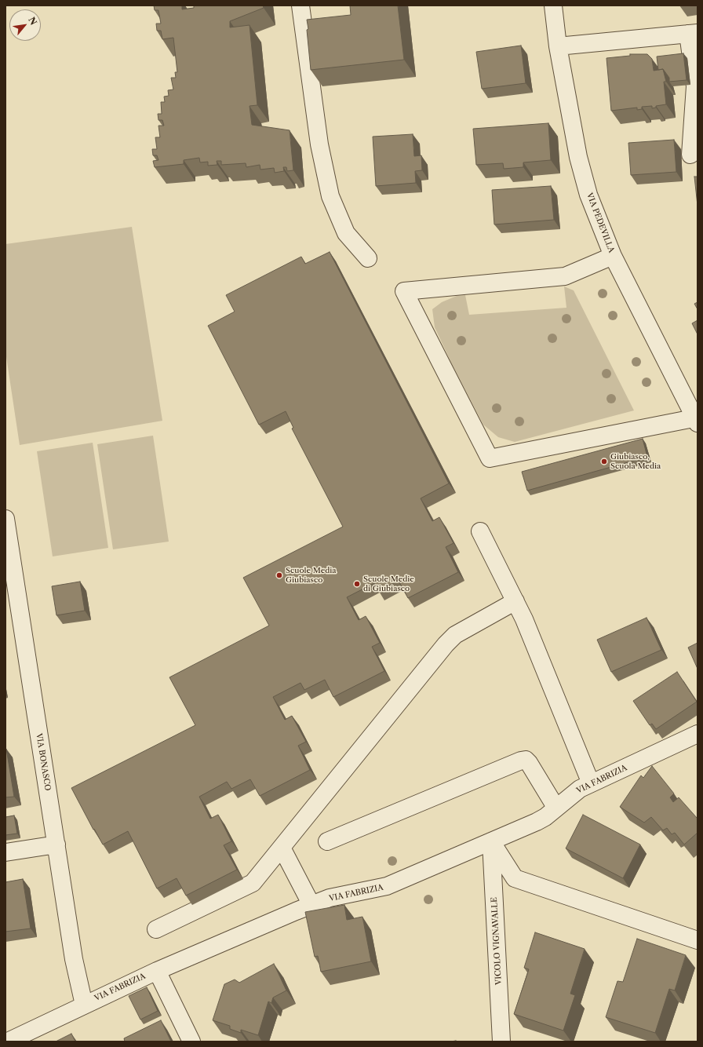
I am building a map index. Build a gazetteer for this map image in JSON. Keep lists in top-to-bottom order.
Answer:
{
  "streets": {
    "street": [
      "VIA PEDEVILLA",
      "VIA BONASCO",
      "VIA FABRIZIA",
      "VICOLO VIGNAVALLE"
    ]
  },
  "crossings": [
    ["VIA BONASCO", "VIA FABRIZIA"],
    ["VIA FABRIZIA", "VICOLO VIGNAVALLE"]
  ],
  "places": ["Giubiasco, Scuola Media", "Scuole Media Giubiasco", "Scuole Medie di Giubiasco"],
  "north": "top right"
}
